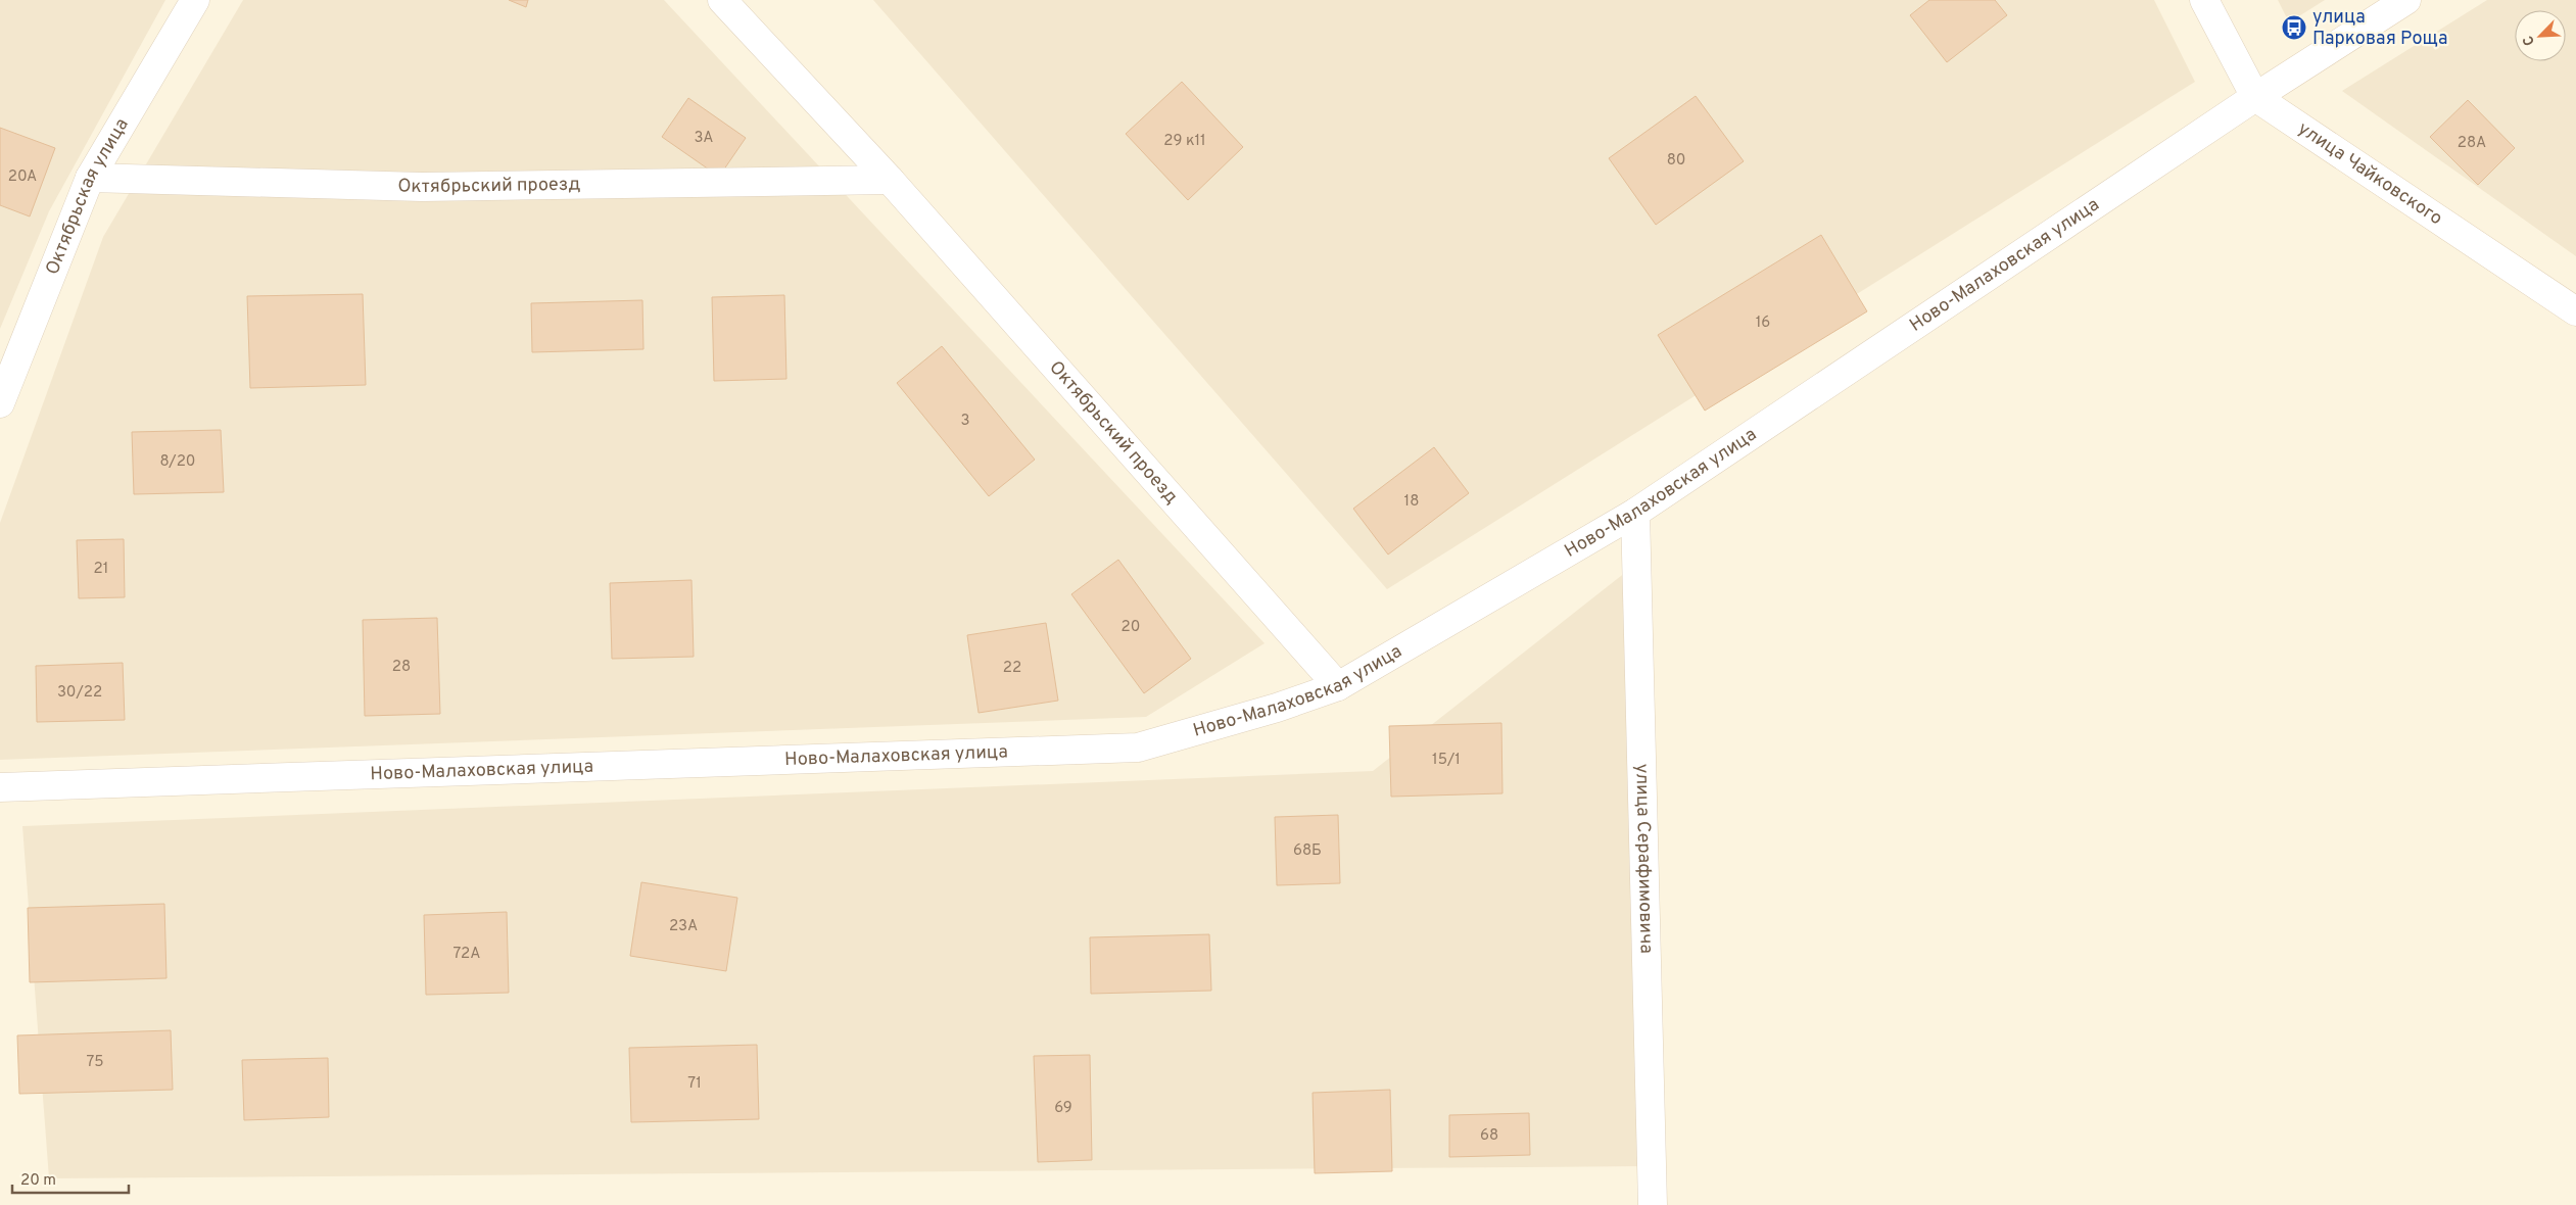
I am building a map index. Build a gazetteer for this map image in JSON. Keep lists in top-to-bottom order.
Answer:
{
  "streets": {
    "street": [
      "улица Чайковского",
      "Октябрьский проезд",
      "Октябрьская улица",
      "Ново-Малаховская улица",
      "улица Серафимовича"
    ]
  },
  "crossings": [
    ["улица Чайковского", "Ново-Малаховская улица"],
    ["Октябрьский проезд", "Октябрьская улица"],
    ["Октябрьский проезд", "Ново-Малаховская улица"],
    ["Ново-Малаховская улица", "улица Серафимовича"]
  ],
  "places": {
    "bus stop": ["улица Парковая Роща"]
  },
  "house_numbers": [
    "3А",
    "29 к11",
    "28А",
    "80",
    "20А",
    "16",
    "3",
    "8/20",
    "18",
    "21",
    "20",
    "28",
    "22",
    "30/22",
    "15/1",
    "68Б",
    "23А",
    "72А",
    "75",
    "71",
    "69",
    "68"
  ],
  "scale_bar": "20 m",
  "north": "bottom left"
}
